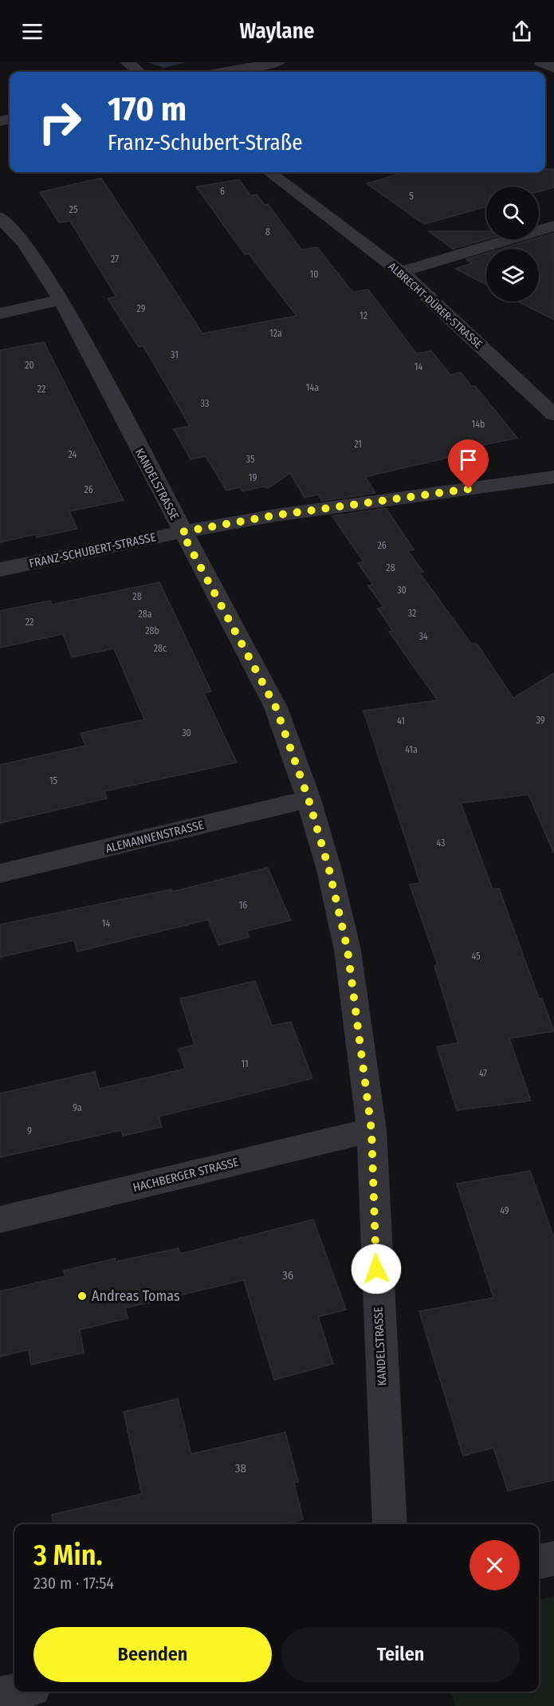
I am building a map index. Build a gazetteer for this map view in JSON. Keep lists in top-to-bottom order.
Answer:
{
  "streets": {
    "street": [
      "ALBRECHT-DÜRER-STRASSE",
      "KANDELSTRASSE",
      "FRANZ-SCHUBERT-STRASSE",
      "ALEMANNENSTRASSE",
      "HACHBERGER STRASSE"
    ]
  },
  "crossings": [
    ["KANDELSTRASSE", "FRANZ-SCHUBERT-STRASSE"],
    ["KANDELSTRASSE", "ALEMANNENSTRASSE"],
    ["KANDELSTRASSE", "HACHBERGER STRASSE"]
  ],
  "places": ["Andreas Tomas"],
  "house_numbers": [
    "6",
    "5",
    "25",
    "8",
    "27",
    "10",
    "29",
    "12",
    "12a",
    "31",
    "20",
    "14",
    "14a",
    "22",
    "33",
    "14b",
    "21",
    "24",
    "35",
    "19",
    "26",
    "26",
    "28",
    "30",
    "28",
    "32",
    "28a",
    "22",
    "28b",
    "34",
    "28c",
    "39",
    "41",
    "30",
    "41a",
    "15",
    "43",
    "16",
    "14",
    "45",
    "11",
    "47",
    "9a",
    "9",
    "49",
    "36",
    "38"
  ],
  "page": {
    "header": "Waylane",
    "turn": ["170 m", "Franz-Schubert-Straße"],
    "heading": ["3 Min.", "230 m · 17:54"],
    "buttons": ["Beenden", "Teilen"]
  }
}
